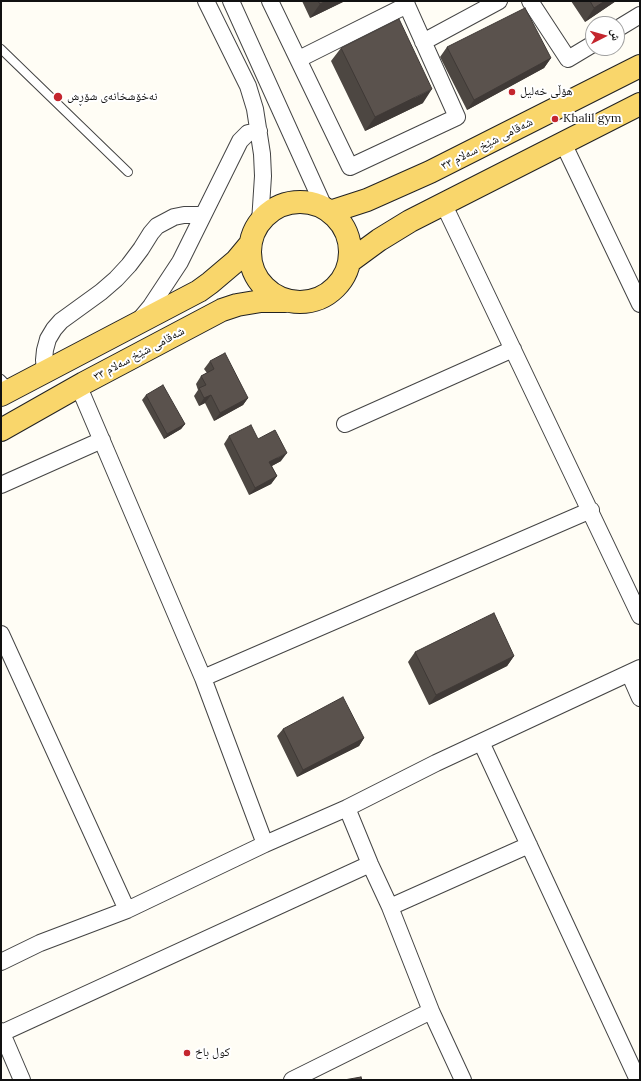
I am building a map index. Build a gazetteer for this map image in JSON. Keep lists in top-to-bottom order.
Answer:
{
  "streets": {
    "main road": ["شەقامی شێخ سەلام ٣٣"]
  },
  "places": [
    "هۆڵی خەلیل",
    "نەخۆشخانەی شۆڕش",
    "Khalil gym",
    "كول باخ"
  ],
  "north": "right"
}
